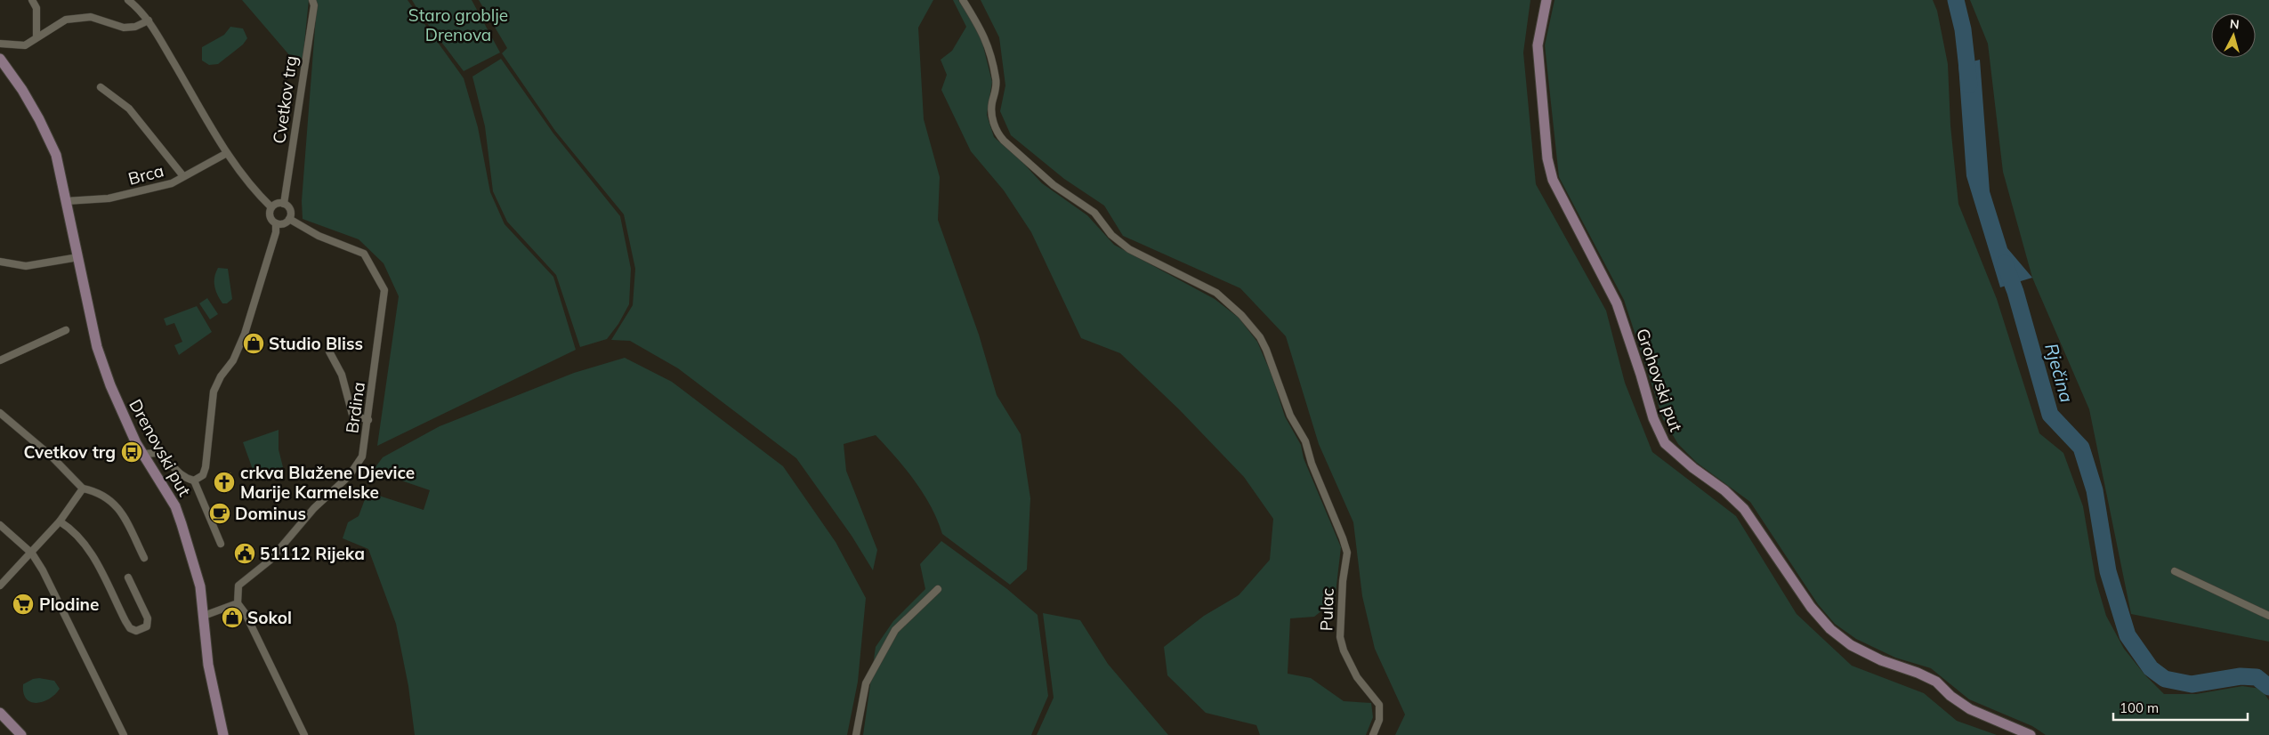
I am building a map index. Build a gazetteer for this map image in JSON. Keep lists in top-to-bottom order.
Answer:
{
  "streets": {
    "main road": ["Grohovski put", "Drenovski put"],
    "street": [
      "Cvetkov trg",
      "Brca",
      "Brdina",
      "Pulac"
    ]
  },
  "crossings": [
    ["Cvetkov trg", "Brdina"],
    ["Brca", "Drenovski put"]
  ],
  "water": ["Rječina"],
  "parks": ["Staro groblje Drenova"],
  "places": {
    "shop": ["Studio Bliss", "Sokol"],
    "bus stop": ["Cvetkov trg"],
    "church": ["crkva Blažene Djevice Marije Karmelske"],
    "cafe": ["Dominus"],
    "public building": ["51112 Rijeka"],
    "supermarket": ["Plodine"]
  },
  "scale_bar": "100 m",
  "north": "top"
}
